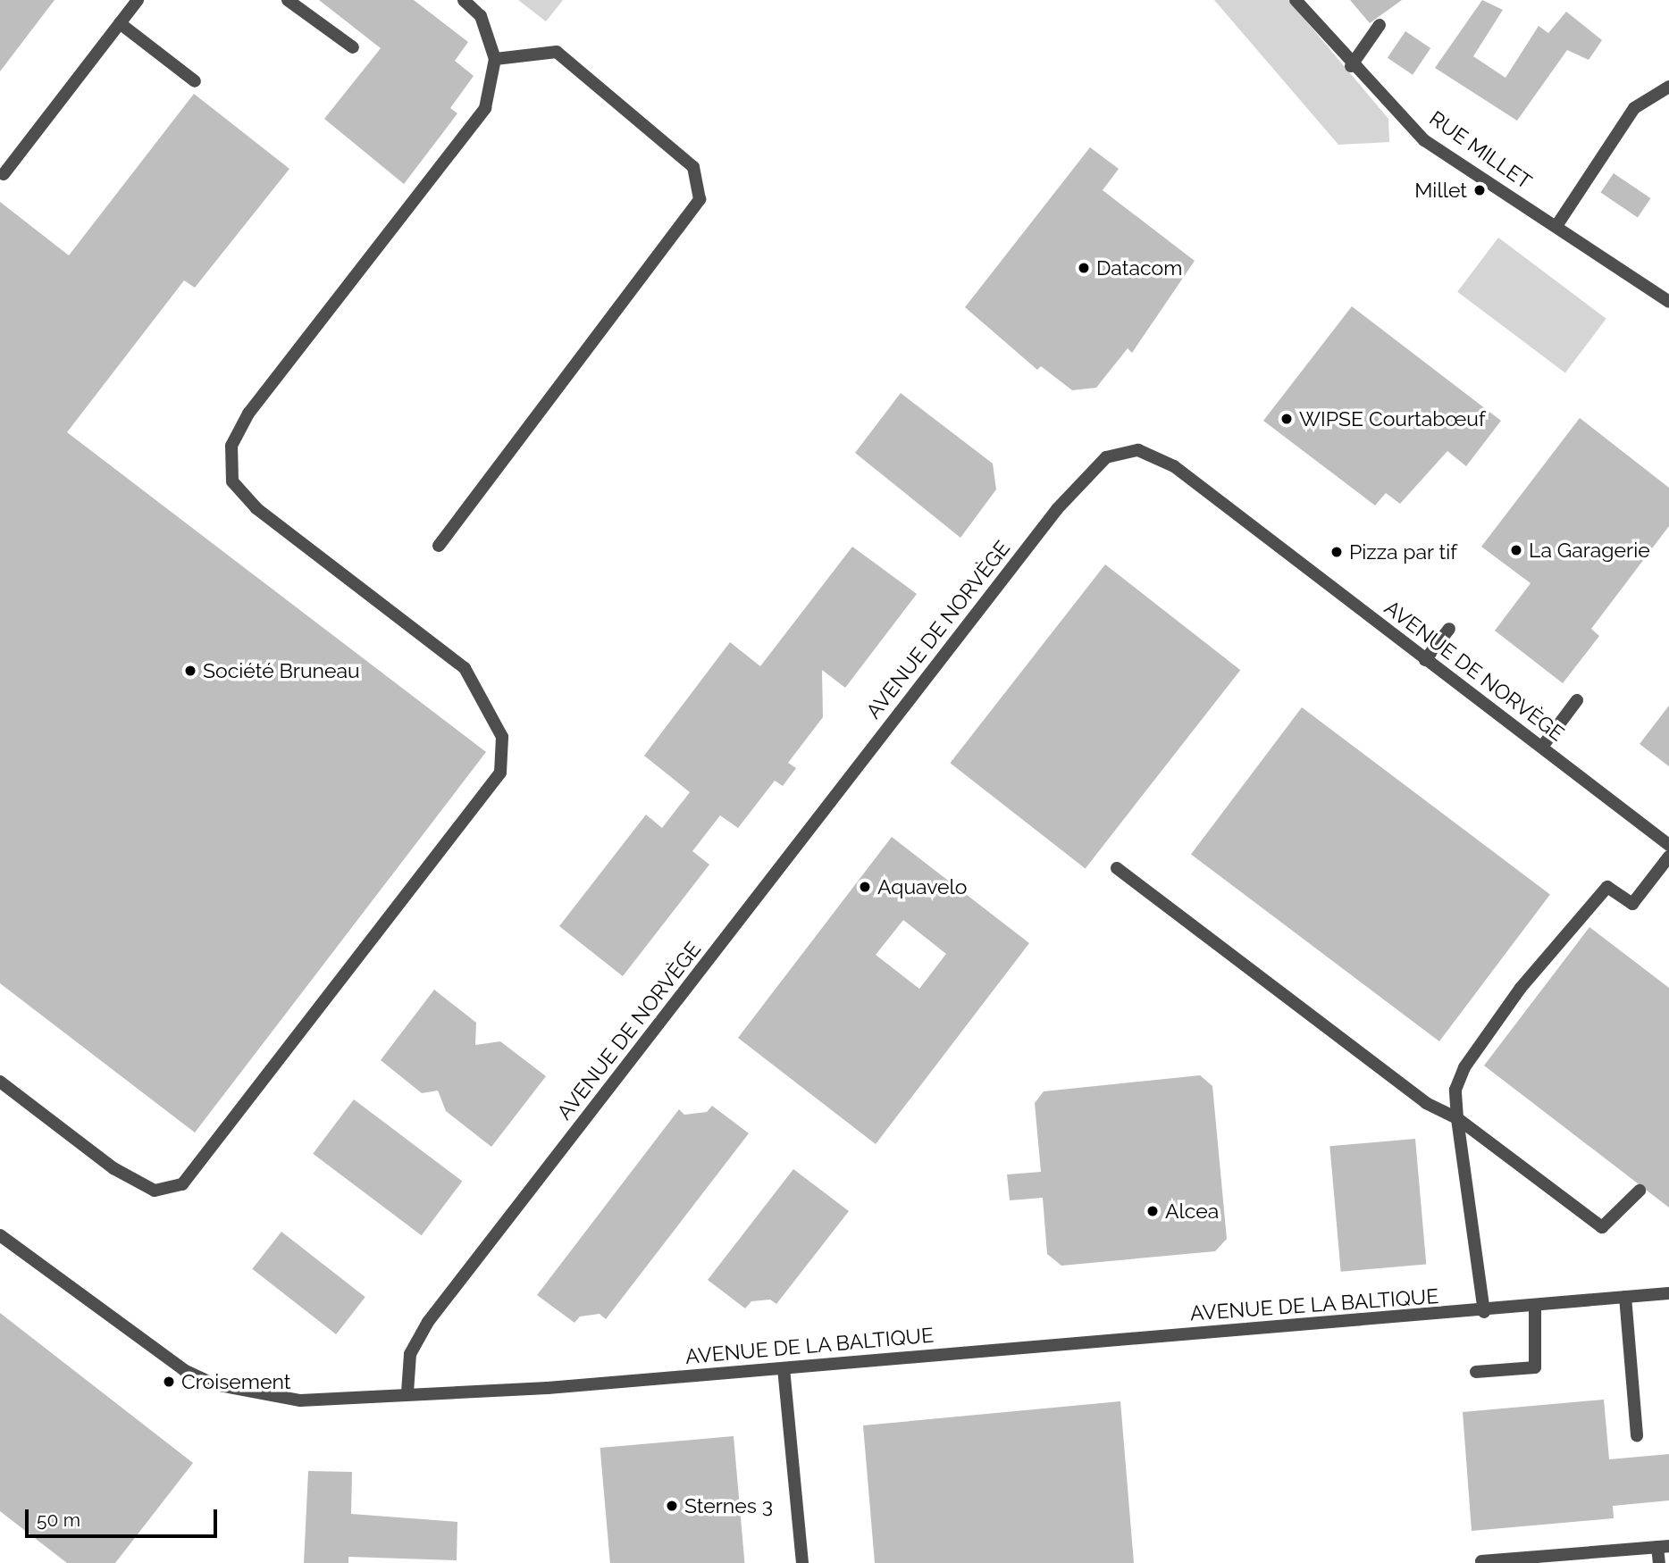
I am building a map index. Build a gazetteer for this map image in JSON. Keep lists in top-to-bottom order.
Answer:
{
  "streets": {
    "street": ["RUE MILLET", "AVENUE DE NORVÈGE", "AVENUE DE LA BALTIQUE"]
  },
  "crossings": [
    ["AVENUE DE NORVÈGE", "AVENUE DE LA BALTIQUE"]
  ],
  "places": [
    "Millet",
    "Datacom",
    "WIPSE Courtabœuf",
    "La Garagerie",
    "Pizza par tif",
    "Société Bruneau",
    "Aquavelo",
    "Alcea",
    "Croisement",
    "Sternes 3"
  ],
  "scale_bar": "50 m"
}
